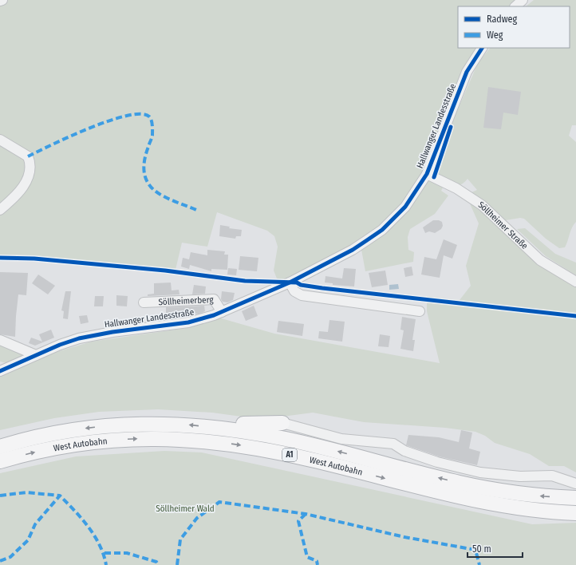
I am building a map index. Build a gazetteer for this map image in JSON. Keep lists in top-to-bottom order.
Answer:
{
  "streets": {
    "highway": ["West Autobahn", "A1"],
    "street": ["Hallwanger Landesstraße", "Söllheimer Straße", "Söllheimerberg"]
  },
  "crossings": [
    ["Hallwanger Landesstraße", "Söllheimer Straße"],
    ["Hallwanger Landesstraße", "Söllheimerberg"]
  ],
  "parks": ["Söllheimer Wald"],
  "legend": ["Radweg", "Weg"],
  "scale_bar": "50 m"
}
